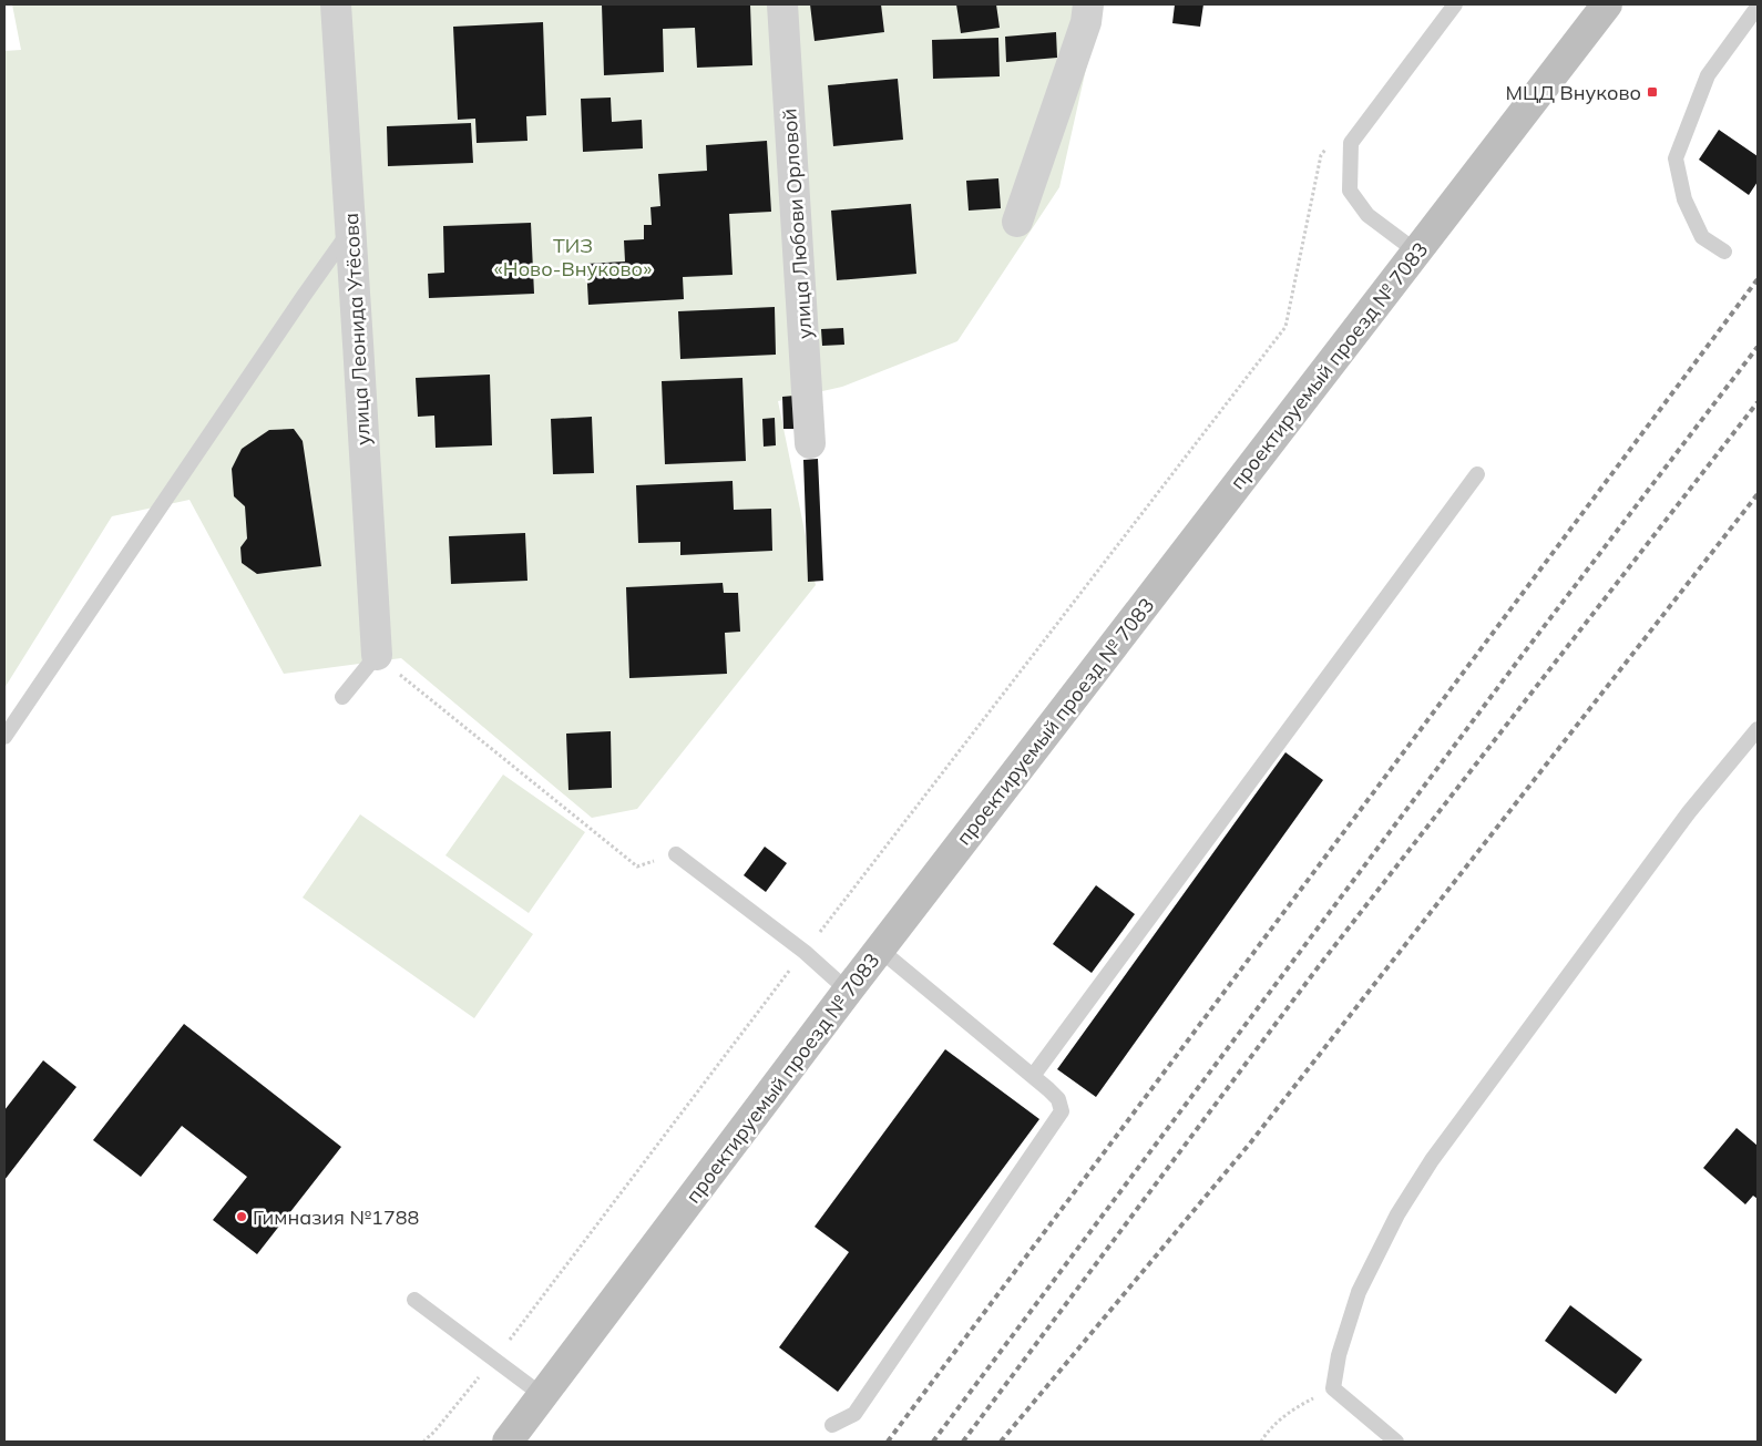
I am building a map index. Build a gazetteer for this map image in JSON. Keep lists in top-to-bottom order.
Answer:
{
  "streets": {
    "main road": ["проектируемый проезд № 7083"],
    "street": ["улица Любови Орловой", "улица Леонида Утёсова"]
  },
  "parks": ["ТИЗ «Ново-Внуково»"],
  "places": {
    "transit": ["МЦД Внуково"],
    "other": ["Гимназия №1788"]
  }
}
